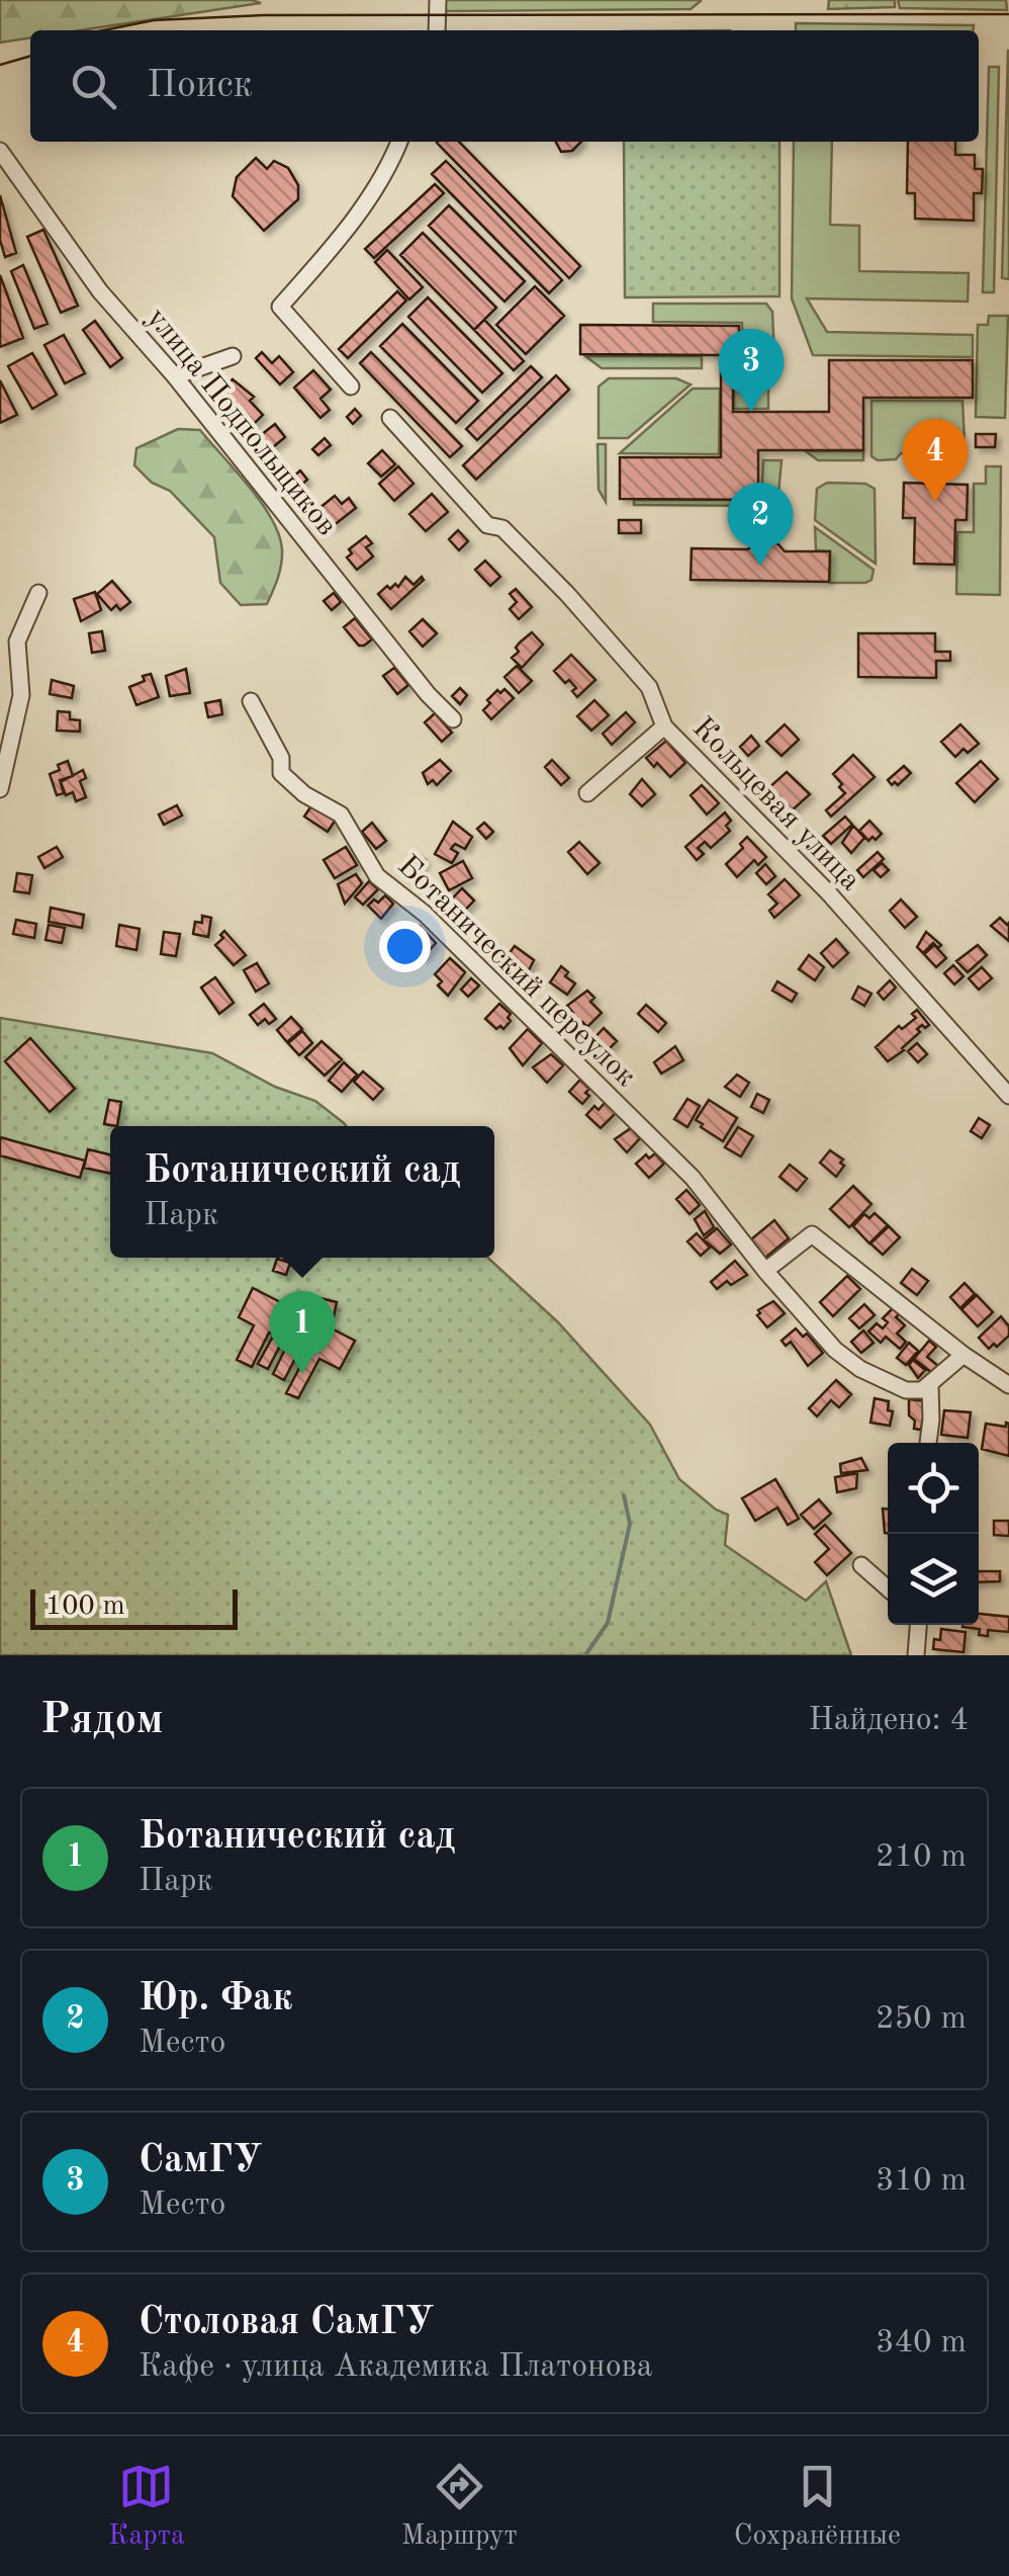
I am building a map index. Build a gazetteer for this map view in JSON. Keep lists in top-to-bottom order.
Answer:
{
  "streets": {
    "street": ["улица Подпольщиков", "Кольцевая улица", "Ботанический переулок"]
  },
  "scale_bar": "100 m",
  "page": {
    "search": "Поиск",
    "pins": [
      "3",
      "4",
      "2",
      "1"
    ],
    "popup": ["Ботанический сад", "Парк"],
    "scale": "100 m",
    "heading": ["Рядом", "Найдено: 4"],
    "list": [
      {
        "mark": "1",
        "name": "Ботанический сад",
        "note": "Парк",
        "value": "210 m"
      },
      {
        "mark": "2",
        "name": "Юр. Фак",
        "note": "Место",
        "value": "250 m"
      },
      {
        "mark": "3",
        "name": "СамГУ",
        "note": "Место",
        "value": "310 m"
      },
      {
        "mark": "4",
        "name": "Столовая СамГУ",
        "note": "Кафе · улица Академика Платонова",
        "value": "340 m"
      }
    ],
    "nav": ["Карта", "Маршрут", "Сохранённые"]
  }
}
